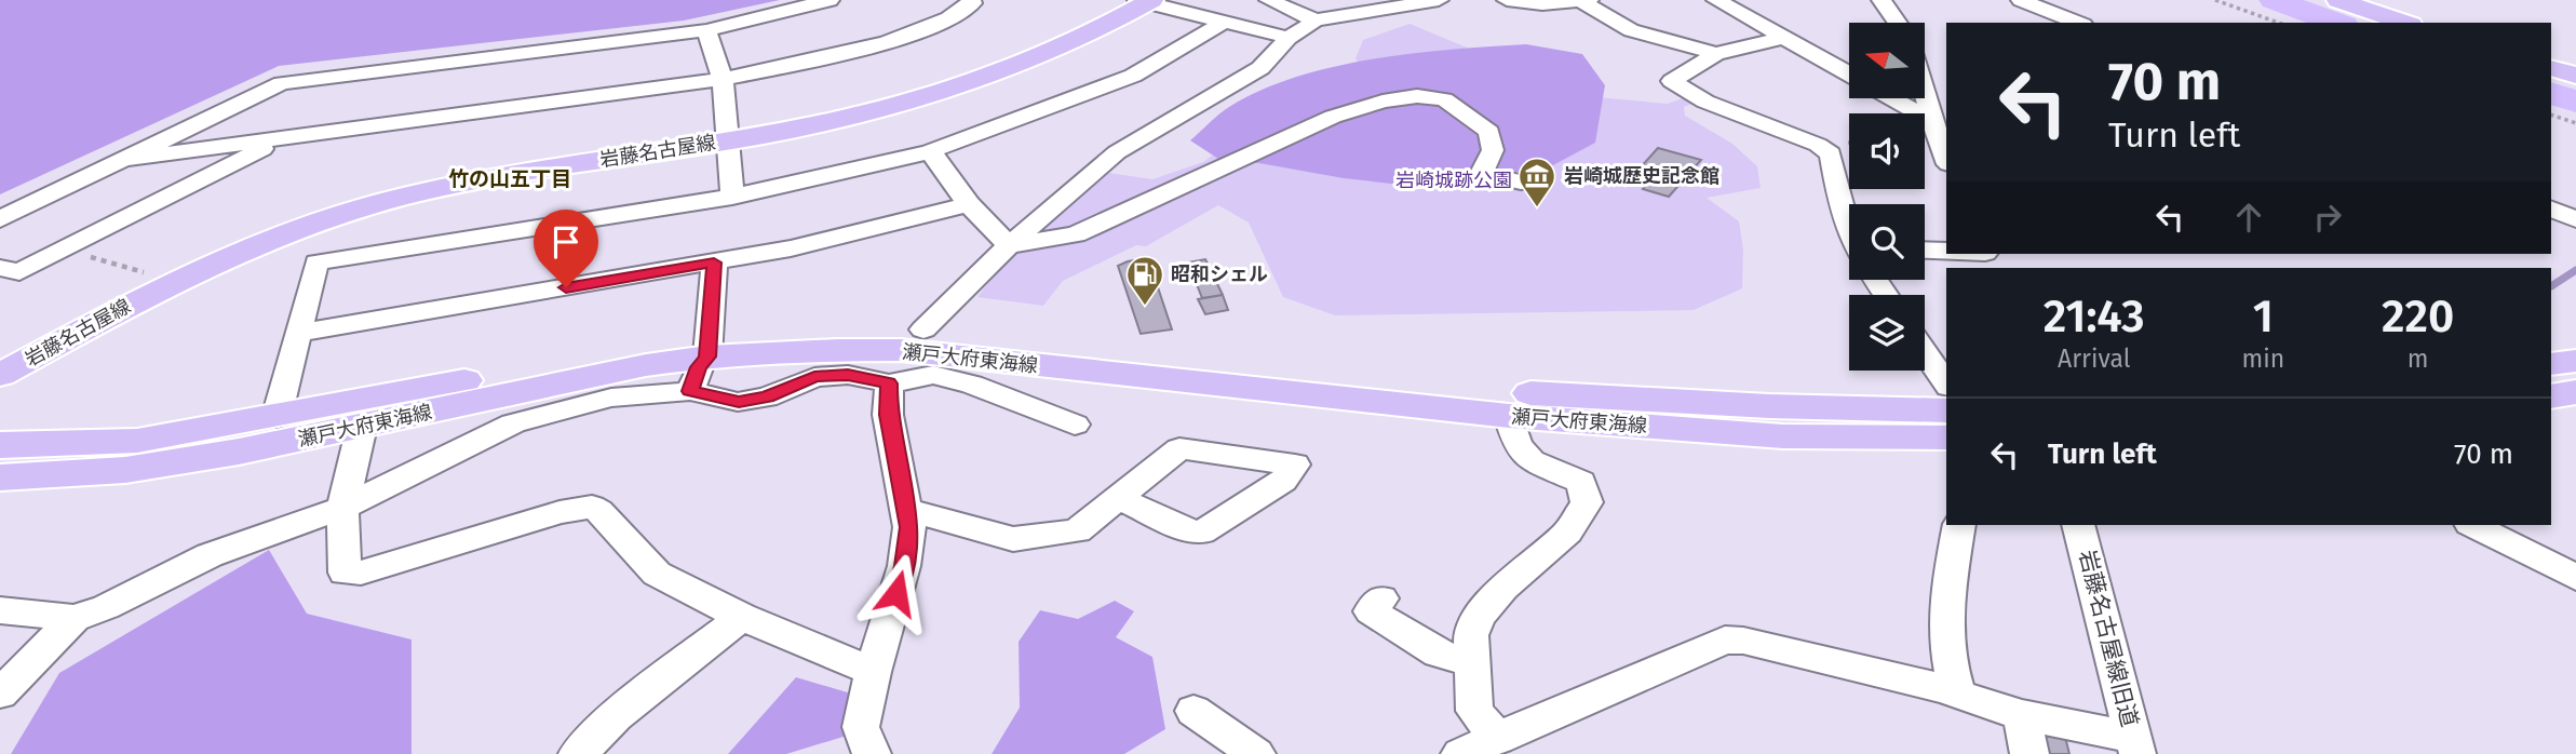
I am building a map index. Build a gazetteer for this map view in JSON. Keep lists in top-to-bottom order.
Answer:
{
  "streets": {
    "main road": ["岩藤名古屋線", "瀬戸大府東海線"],
    "street": ["岩藤名古屋線旧道"]
  },
  "districts": ["竹の山五丁目"],
  "parks": ["岩崎城跡公園"],
  "places": {
    "museum": ["岩崎城歴史記念館"],
    "fuel station": ["昭和シェル"]
  },
  "north": "left",
  "page": {
    "turn": ["70 m", "Turn left"],
    "eta": [
      "21:43",
      "Arrival",
      "1",
      "min",
      "220",
      "m"
    ],
    "list": [
      {
        "name": "Turn left",
        "value": "70 m"
      }
    ]
  }
}
